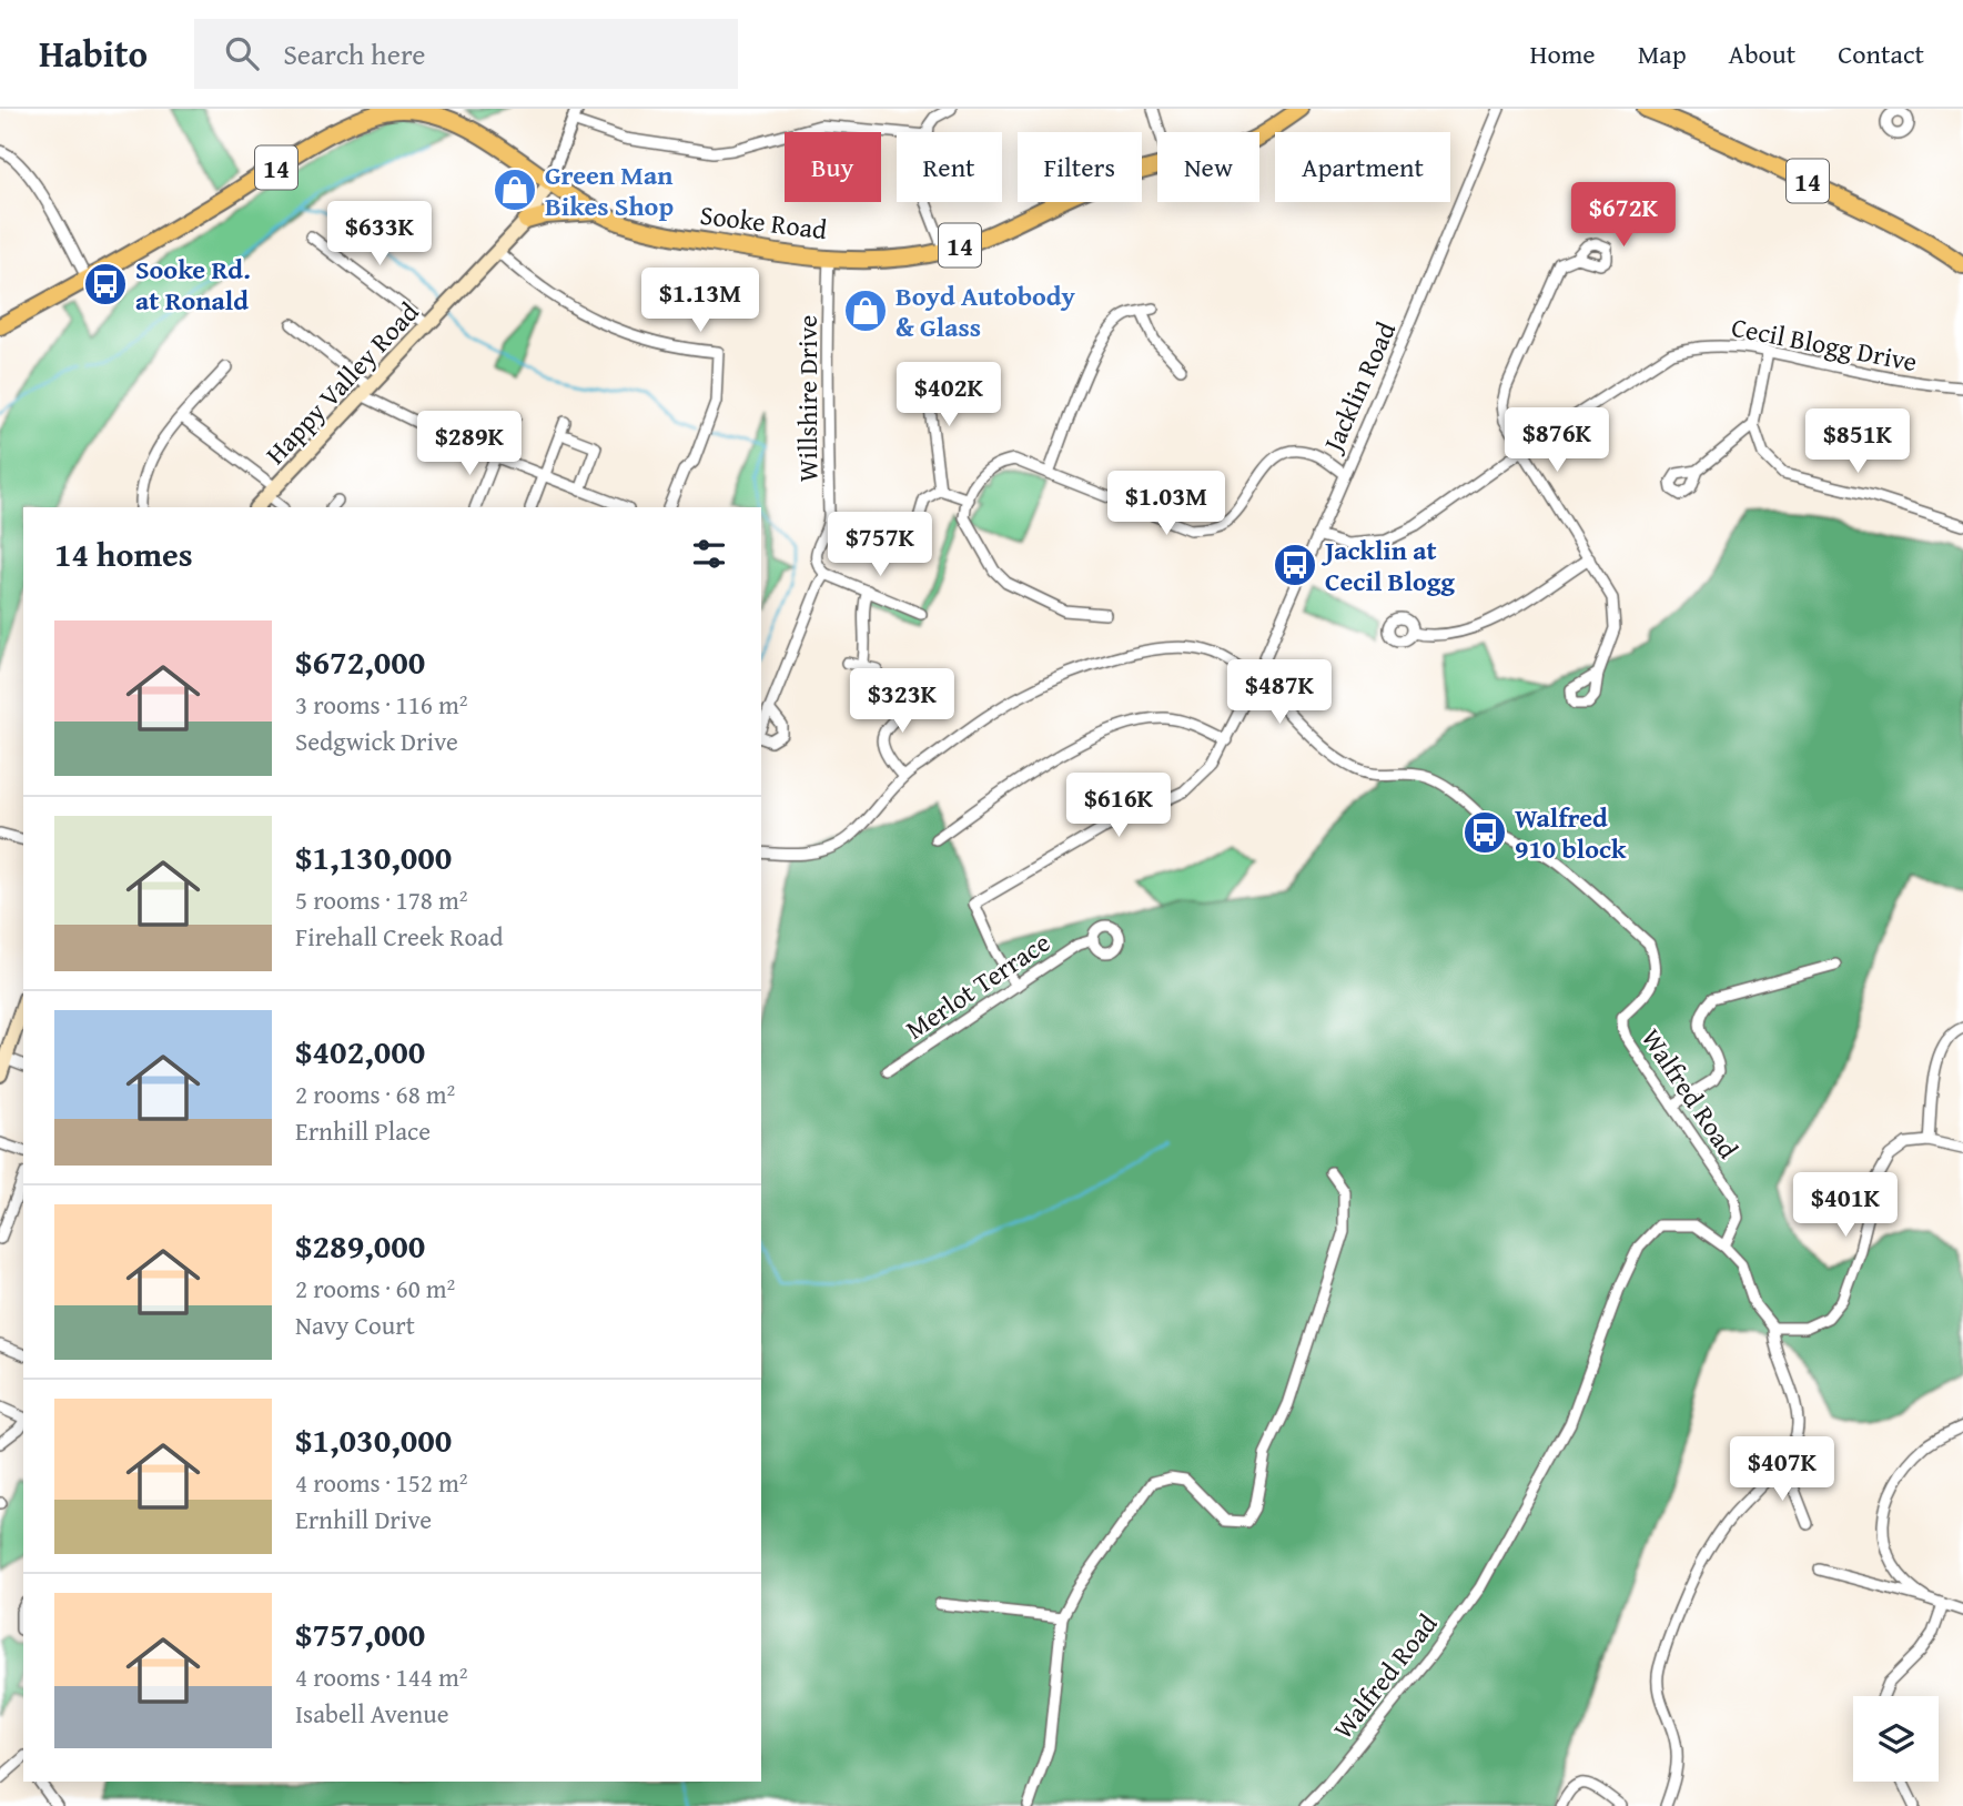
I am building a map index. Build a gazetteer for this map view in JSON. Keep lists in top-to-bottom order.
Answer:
{
  "streets": {
    "main road": ["14", "Sooke Road", "Happy Valley Road"],
    "street": [
      "Cecil Blogg Drive",
      "Jacklin Road",
      "Willshire Drive",
      "Merlot Terrace",
      "Walfred Road"
    ]
  },
  "crossings": [
    ["Sooke Road", "Happy Valley Road"],
    ["Sooke Road", "Willshire Drive"],
    ["Cecil Blogg Drive", "Jacklin Road"],
    ["Jacklin Road", "Merlot Terrace"],
    ["Jacklin Road", "Walfred Road"]
  ],
  "places": {
    "shop": ["Green Man Bikes Shop", "Boyd Autobody & Glass"],
    "bus stop": ["Sooke Rd. at Ronald", "Jacklin at Cecil Blogg", "Walfred 910 block"]
  },
  "page": {
    "header": "Habito",
    "search": "Search here",
    "nav": [
      "Home",
      "Map",
      "About",
      "Contact"
    ],
    "chip": [
      "Buy",
      "Rent",
      "Filters",
      "New",
      "Apartment"
    ],
    "price": [
      "$672K",
      "$633K",
      "$1.13M",
      "$402K",
      "$876K",
      "$851K",
      "$289K",
      "$1.03M",
      "$757K",
      "$487K",
      "$323K",
      "$616K",
      "$401K",
      "$407K"
    ],
    "heading": "14 homes",
    "list": [
      {
        "name": "$672,000",
        "note": "3 rooms · 116 m² · Sedgwick Drive"
      },
      {
        "name": "$1,130,000",
        "note": "5 rooms · 178 m² · Firehall Creek Road"
      },
      {
        "name": "$402,000",
        "note": "2 rooms · 68 m² · Ernhill Place"
      },
      {
        "name": "$289,000",
        "note": "2 rooms · 60 m² · Navy Court"
      },
      {
        "name": "$1,030,000",
        "note": "4 rooms · 152 m² · Ernhill Drive"
      },
      {
        "name": "$757,000",
        "note": "4 rooms · 144 m² · Isabell Avenue"
      }
    ]
  }
}
